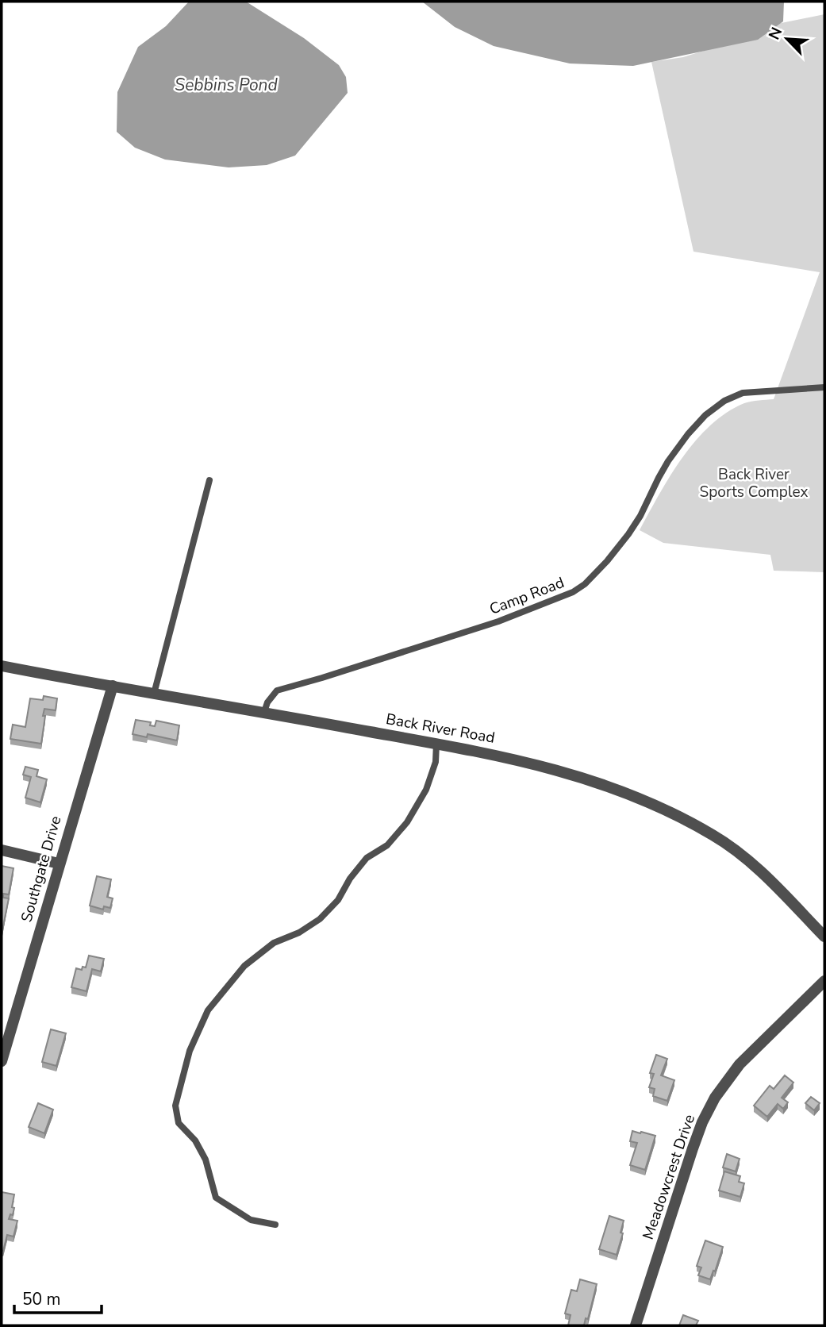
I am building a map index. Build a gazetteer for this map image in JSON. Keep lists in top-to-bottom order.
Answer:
{
  "streets": {
    "street": ["Back River Road", "Southgate Drive", "Meadowcrest Drive"],
    "lane": ["Camp Road"]
  },
  "crossings": [
    ["Camp Road", "Back River Road"],
    ["Back River Road", "Southgate Drive"]
  ],
  "water": ["Sebbins Pond"],
  "parks": ["Back River Sports Complex"],
  "scale_bar": "50 m",
  "north": "top left"
}
